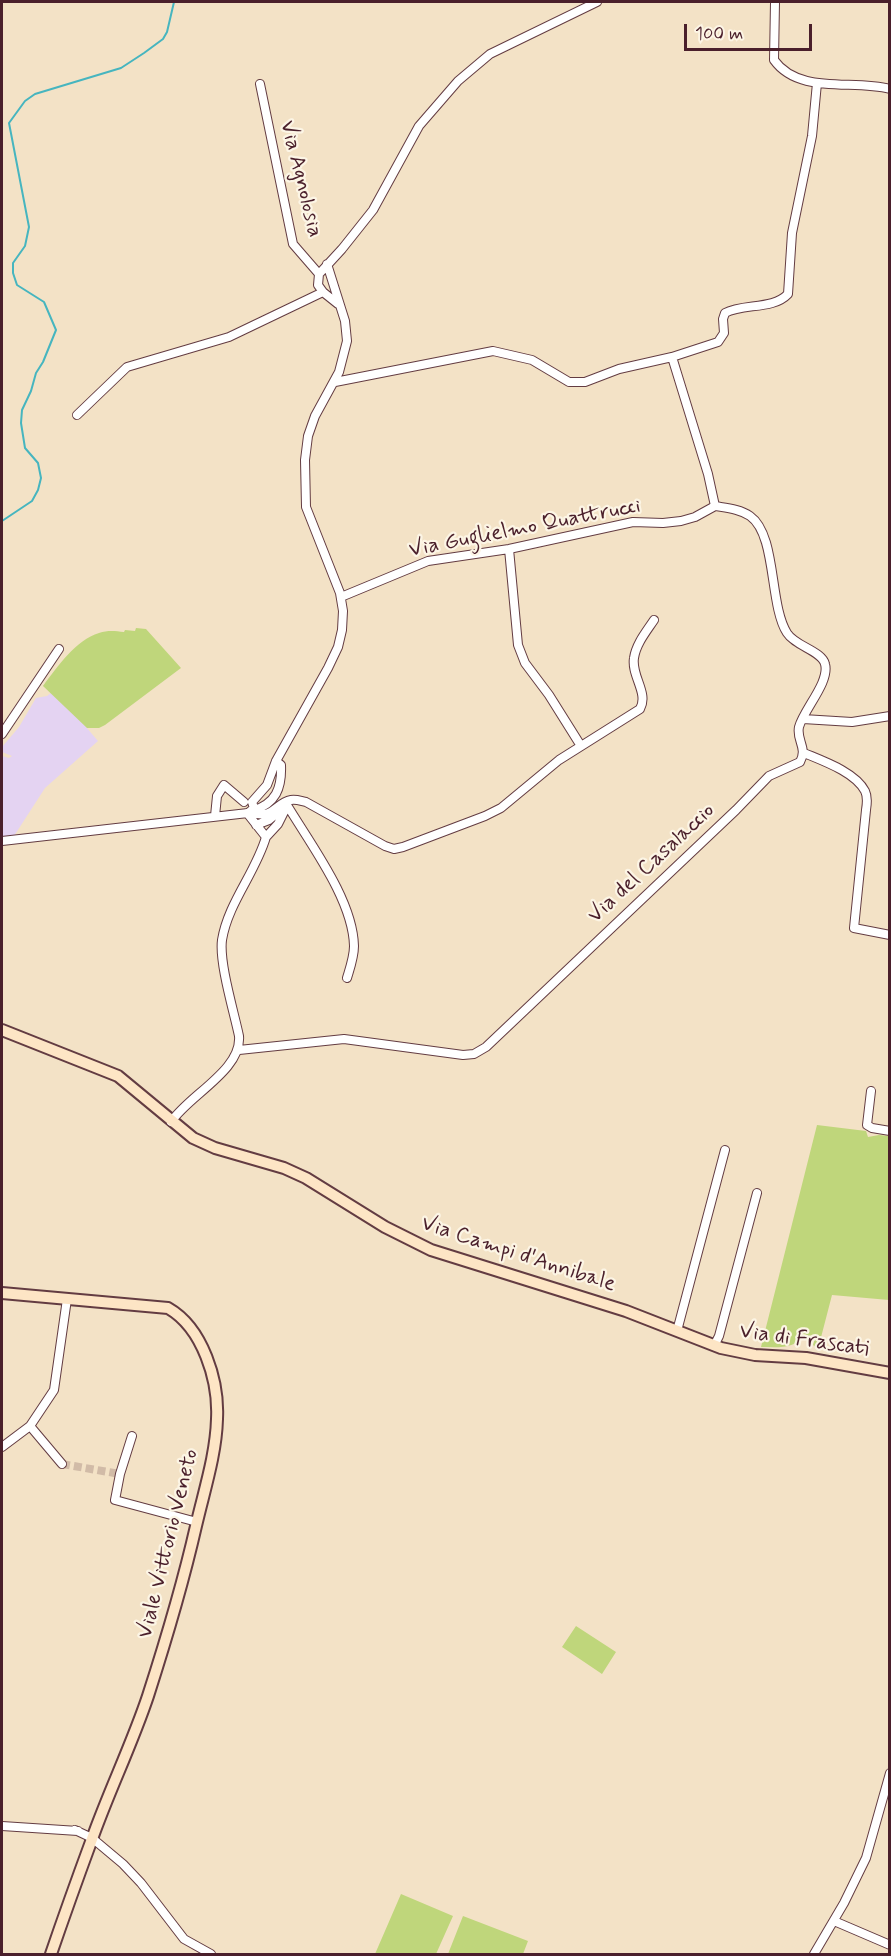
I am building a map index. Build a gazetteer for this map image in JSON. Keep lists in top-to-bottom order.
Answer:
{
  "streets": {
    "main road": ["Via Campi d'Annibale", "Via di Frascati", "Viale Vittorio Veneto"],
    "street": ["Via Agnolosia", "Via Guglielmo Quattrucci", "Via del Casalaccio"]
  },
  "crossings": [
    ["Via Campi d'Annibale", "Via di Frascati"]
  ],
  "scale_bar": "100 m"
}
